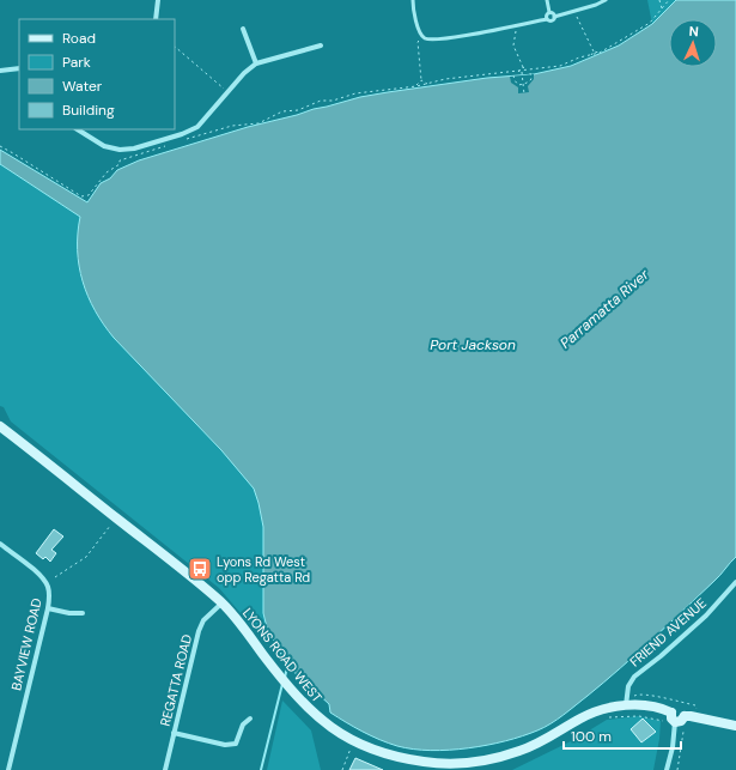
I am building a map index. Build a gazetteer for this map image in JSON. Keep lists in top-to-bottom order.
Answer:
{
  "streets": {
    "main road": ["LYONS ROAD WEST"],
    "street": ["FRIEND AVENUE", "BAYVIEW ROAD", "REGATTA ROAD"]
  },
  "crossings": [
    ["FRIEND AVENUE", "LYONS ROAD WEST"],
    ["LYONS ROAD WEST", "REGATTA ROAD"]
  ],
  "water": ["Parramatta River", "Port Jackson"],
  "places": {
    "bus stop": ["Lyons Rd West opp Regatta Rd"]
  },
  "legend": [
    "Road",
    "Park",
    "Water",
    "Building"
  ],
  "scale_bar": "100 m",
  "north": "top"
}
